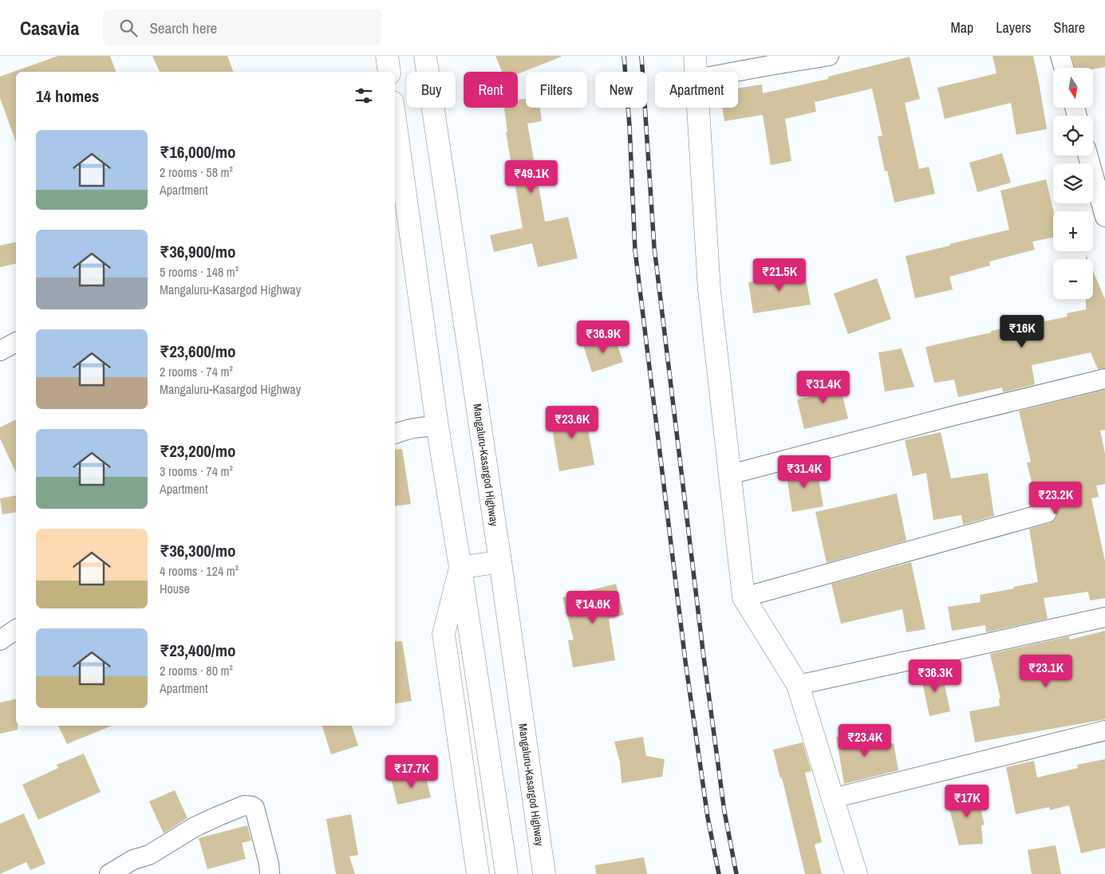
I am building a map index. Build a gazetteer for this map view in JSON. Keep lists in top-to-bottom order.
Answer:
{
  "streets": {
    "main road": ["Mangaluru-Kasargod Highway"]
  },
  "north": "bottom",
  "page": {
    "header": "Casavia",
    "search": "Search here",
    "nav": ["Map", "Layers", "Share"],
    "map_buttons": ["+", "−"],
    "chip": [
      "Buy",
      "Rent",
      "Filters",
      "New",
      "Apartment"
    ],
    "heading": "14 homes",
    "list": [
      {
        "name": "₹16,000/mo",
        "note": "2 rooms · 58 m² · Apartment"
      },
      {
        "name": "₹36,900/mo",
        "note": "5 rooms · 148 m² · Mangaluru-Kasargod Highway"
      },
      {
        "name": "₹23,600/mo",
        "note": "2 rooms · 74 m² · Mangaluru-Kasargod Highway"
      },
      {
        "name": "₹23,200/mo",
        "note": "3 rooms · 74 m² · Apartment"
      },
      {
        "name": "₹36,300/mo",
        "note": "4 rooms · 124 m² · House"
      },
      {
        "name": "₹23,400/mo",
        "note": "2 rooms · 80 m² · Apartment"
      }
    ],
    "price": [
      "₹49.1K",
      "₹21.5K",
      "₹16K",
      "₹36.9K",
      "₹31.4K",
      "₹23.6K",
      "₹31.4K",
      "₹23.2K",
      "₹14.6K",
      "₹23.1K",
      "₹36.3K",
      "₹23.4K",
      "₹17.7K",
      "₹17K"
    ]
  }
}
